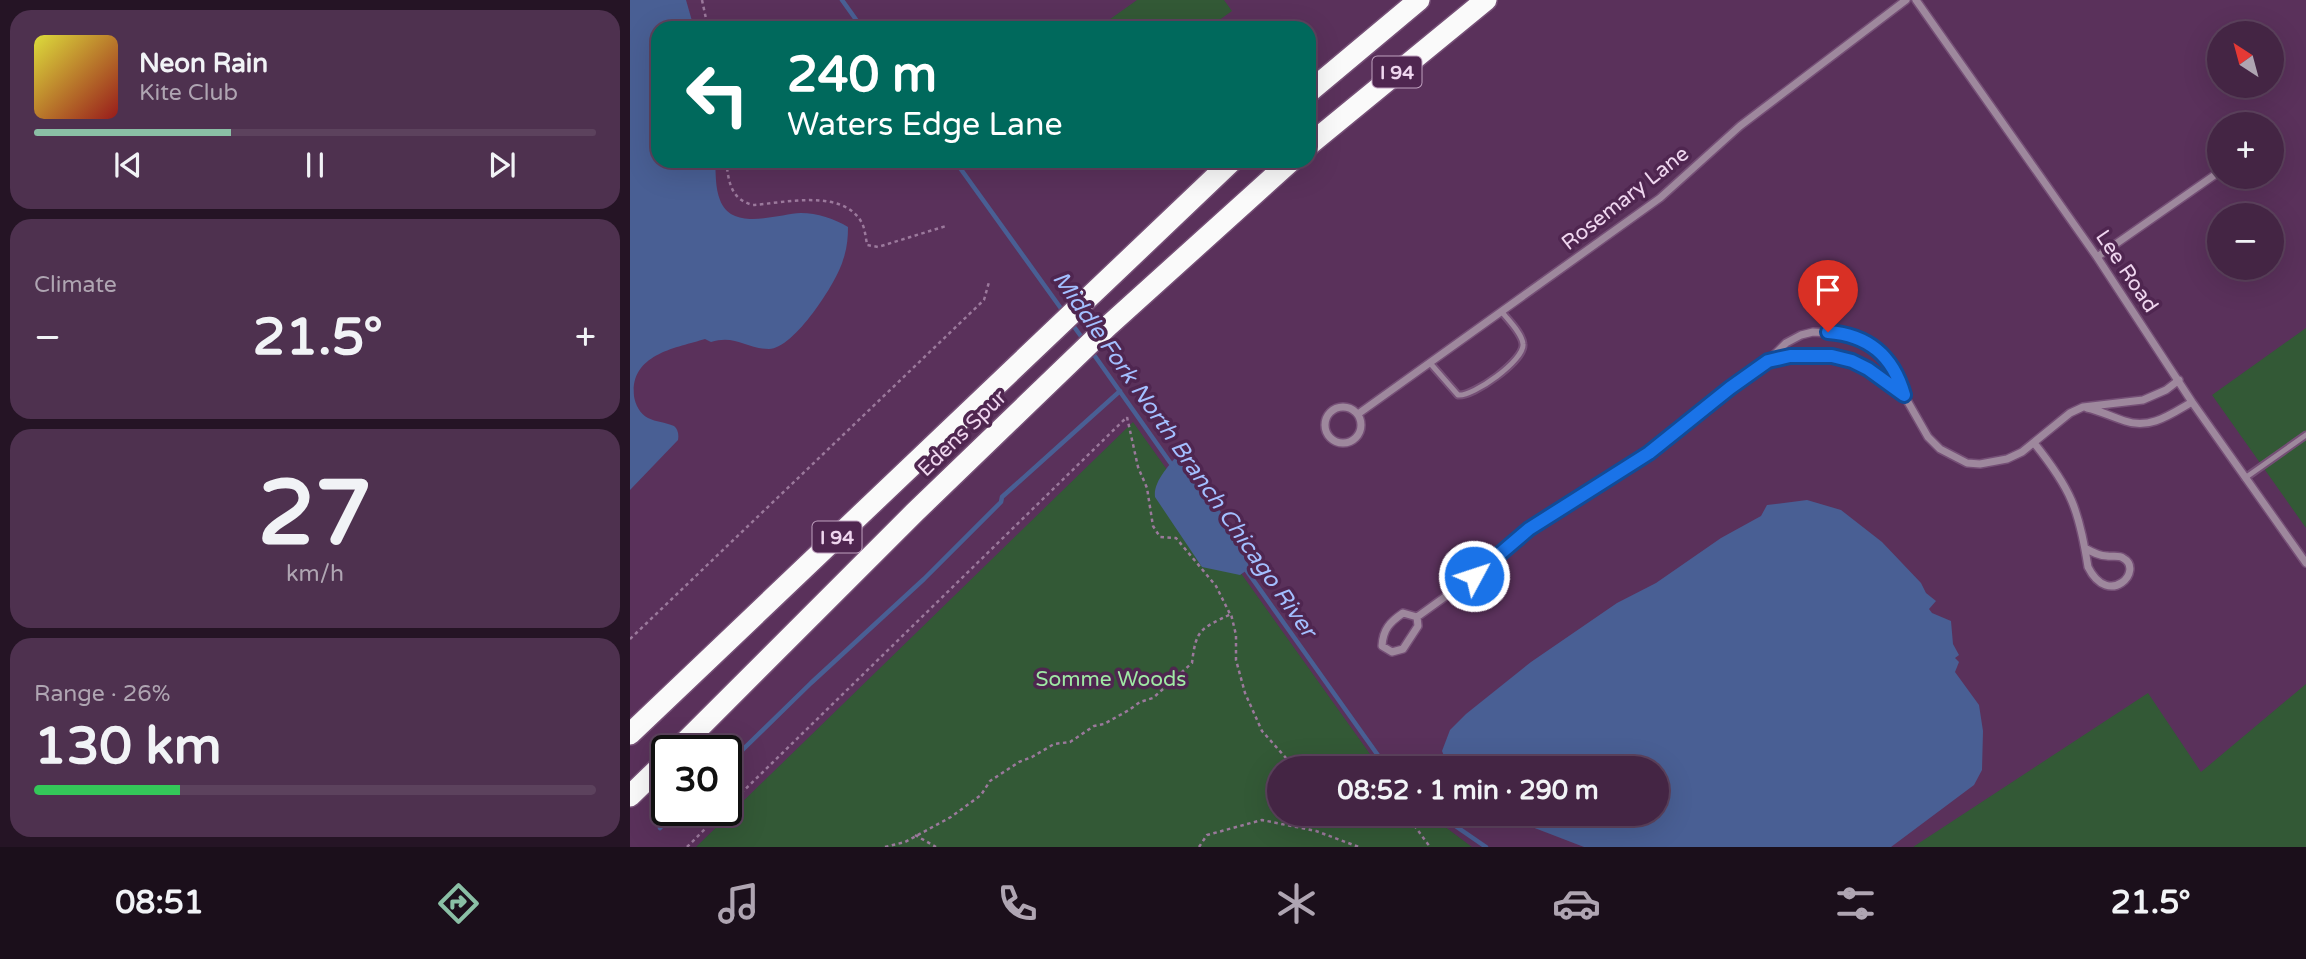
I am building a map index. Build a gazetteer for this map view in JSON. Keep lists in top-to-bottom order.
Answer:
{
  "streets": {
    "highway": ["I 94", "Edens Spur"],
    "street": ["Rosemary Lane", "Lee Road"]
  },
  "water": ["Middle Fork North Branch Chicago River"],
  "parks": ["Somme Woods"],
  "north": "top left",
  "page": {
    "map_buttons": ["+", "−"],
    "turn": ["240 m", "Waters Edge Lane"],
    "song": ["Neon Rain", "Kite Club"],
    "tile": [
      "Climate",
      ["27", "km/h"],
      ["Range · 26%", "130 km"]
    ],
    "heat": ["−", "21.5°", "+"],
    "limit": "30",
    "trip": "08:52 · 1 min · 290 m",
    "tabs": ["08:51", "21.5°"]
  }
}
